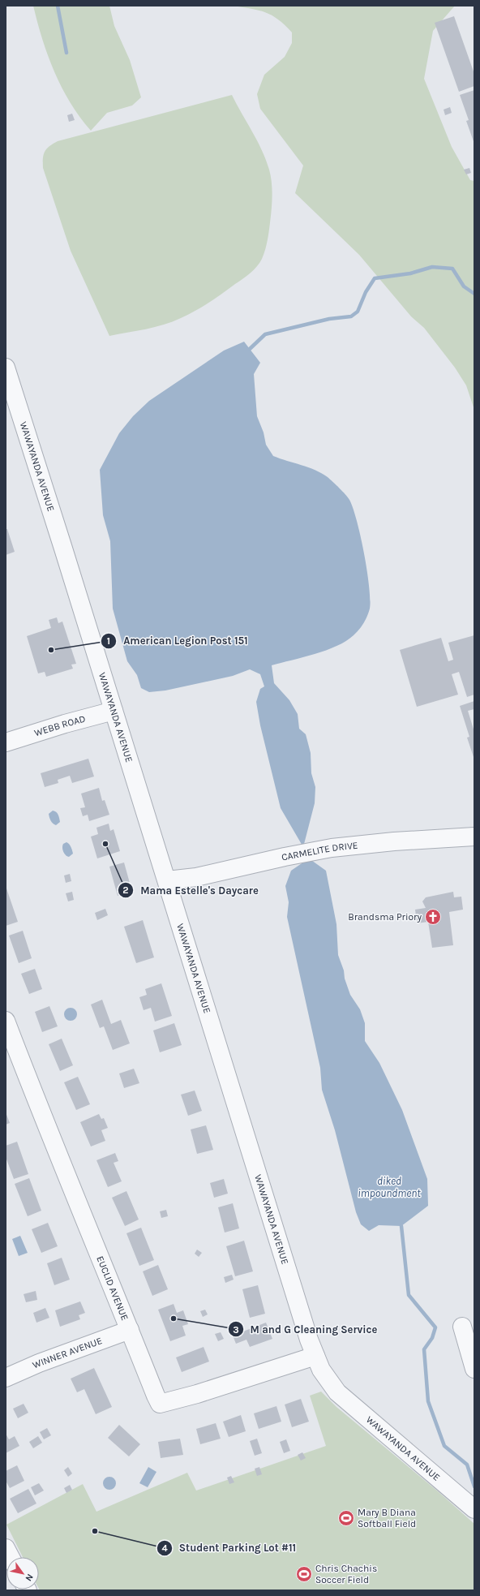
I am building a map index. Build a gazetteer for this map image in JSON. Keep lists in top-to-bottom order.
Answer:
{
  "streets": {
    "street": [
      "WAWAYANDA AVENUE",
      "WEBB ROAD",
      "CARMELITE DRIVE",
      "EUCLID AVENUE",
      "WINNER AVENUE"
    ]
  },
  "crossings": [
    ["WAWAYANDA AVENUE", "WEBB ROAD"],
    ["WAWAYANDA AVENUE", "CARMELITE DRIVE"],
    ["WAWAYANDA AVENUE", "EUCLID AVENUE"],
    ["EUCLID AVENUE", "WINNER AVENUE"]
  ],
  "water": ["diked impoundment"],
  "places": {
    "other": [
      "American Legion Post 151",
      "Mama Estelle's Daycare",
      "M and G Cleaning Service",
      "Student Parking Lot #11"
    ],
    "church": ["Brandsma Priory"],
    "sports": ["Mary B Diana Softball Field", "Chris Chachis Soccer Field"]
  },
  "north": "bottom right"
}
